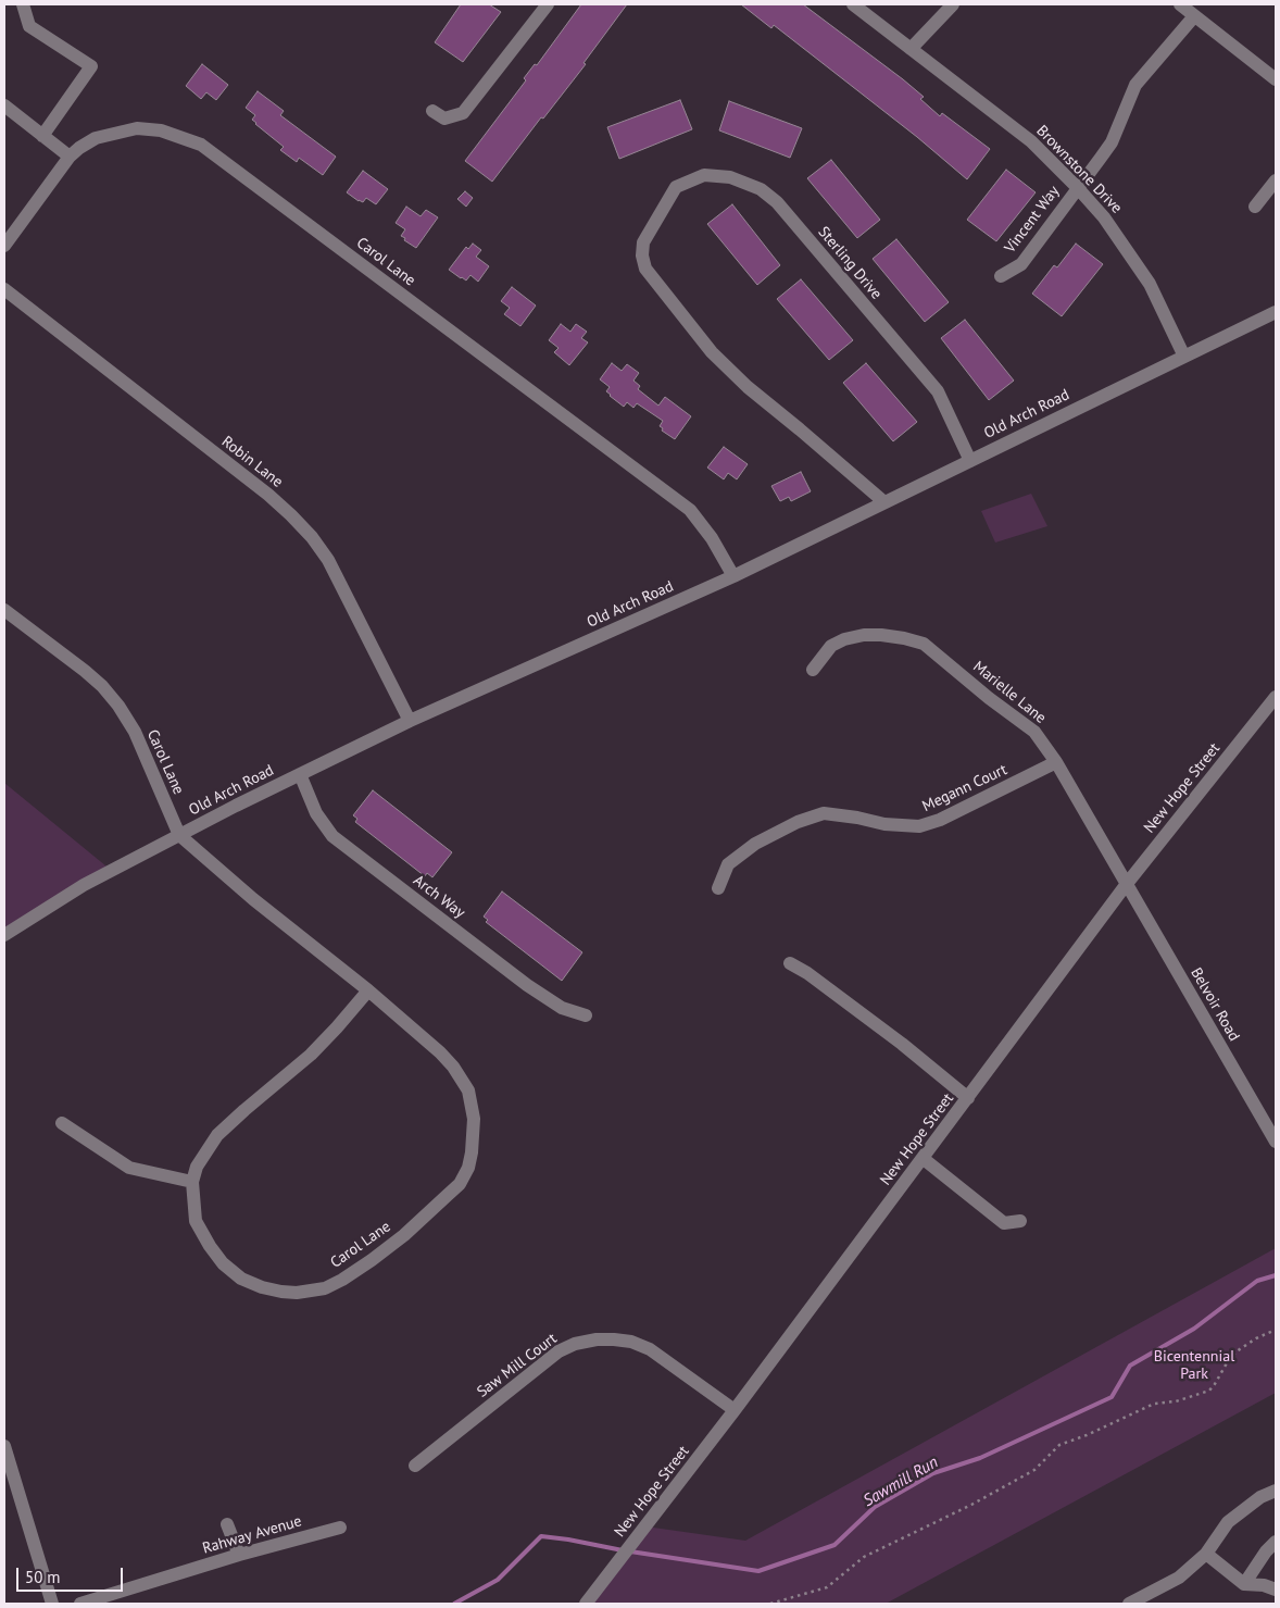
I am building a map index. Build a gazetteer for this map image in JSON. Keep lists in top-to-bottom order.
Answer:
{
  "streets": {
    "street": [
      "Brownstone Drive",
      "Vincent Way",
      "Carol Lane",
      "Sterling Drive",
      "Old Arch Road",
      "Robin Lane",
      "Marielle Lane",
      "Megann Court",
      "New Hope Street",
      "Arch Way",
      "Belvoir Road",
      "Saw Mill Court",
      "Rahway Avenue"
    ]
  },
  "crossings": [
    ["Brownstone Drive", "Vincent Way"],
    ["Brownstone Drive", "Old Arch Road"],
    ["Carol Lane", "Old Arch Road"],
    ["Sterling Drive", "Old Arch Road"],
    ["Old Arch Road", "Robin Lane"],
    ["Old Arch Road", "Arch Way"],
    ["Marielle Lane", "Megann Court"],
    ["Marielle Lane", "New Hope Street"],
    ["Marielle Lane", "Belvoir Road"],
    ["New Hope Street", "Belvoir Road"],
    ["New Hope Street", "Saw Mill Court"]
  ],
  "water": ["Sawmill Run"],
  "parks": ["Bicentennial Park"],
  "scale_bar": "50 m"
}
